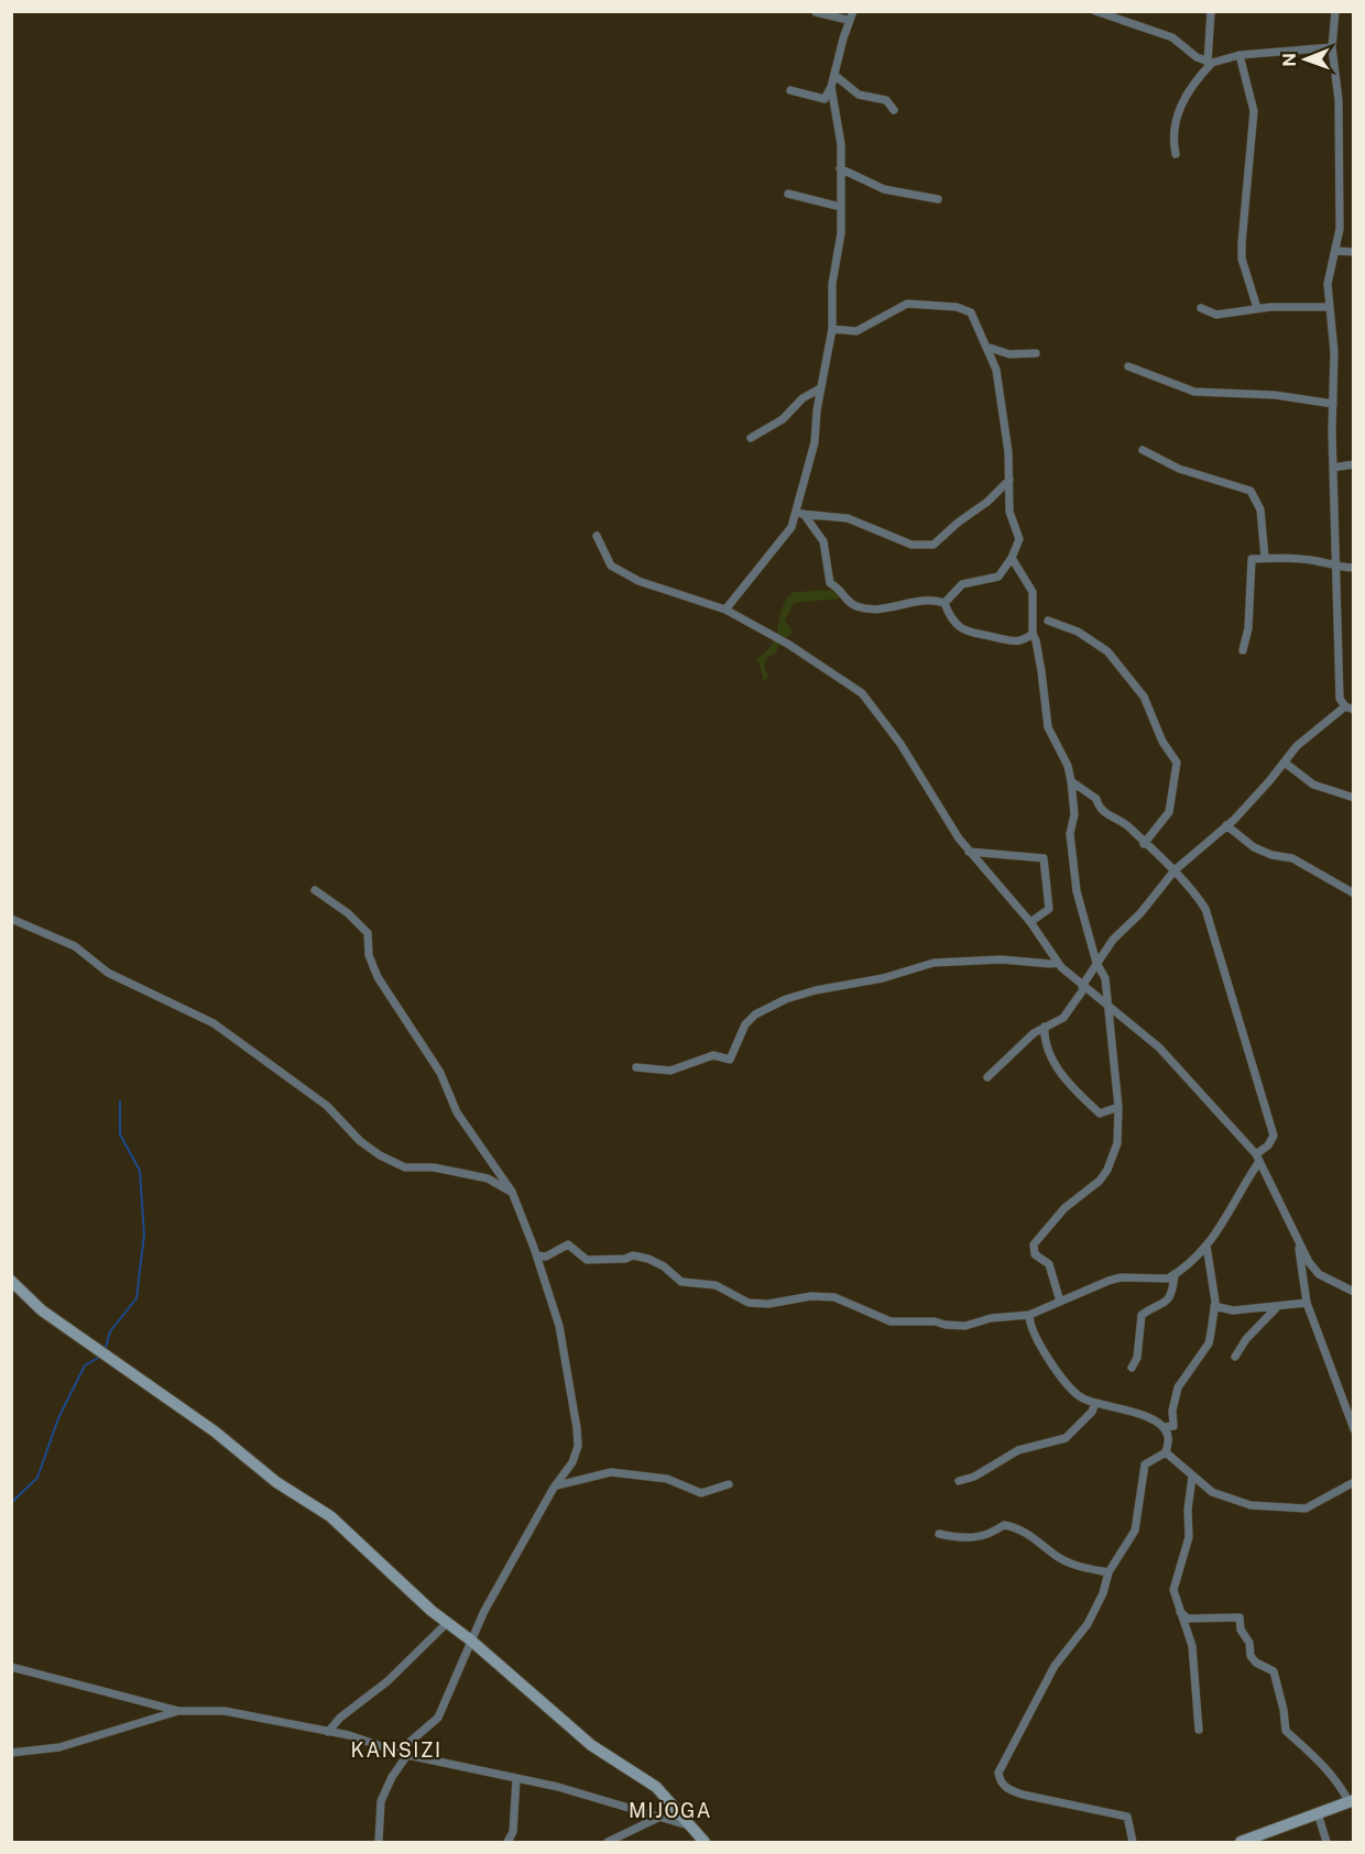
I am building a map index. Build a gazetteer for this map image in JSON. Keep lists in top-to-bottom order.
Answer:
{
  "districts": ["KANSIZI", "MIJOGA"],
  "north": "left"
}
